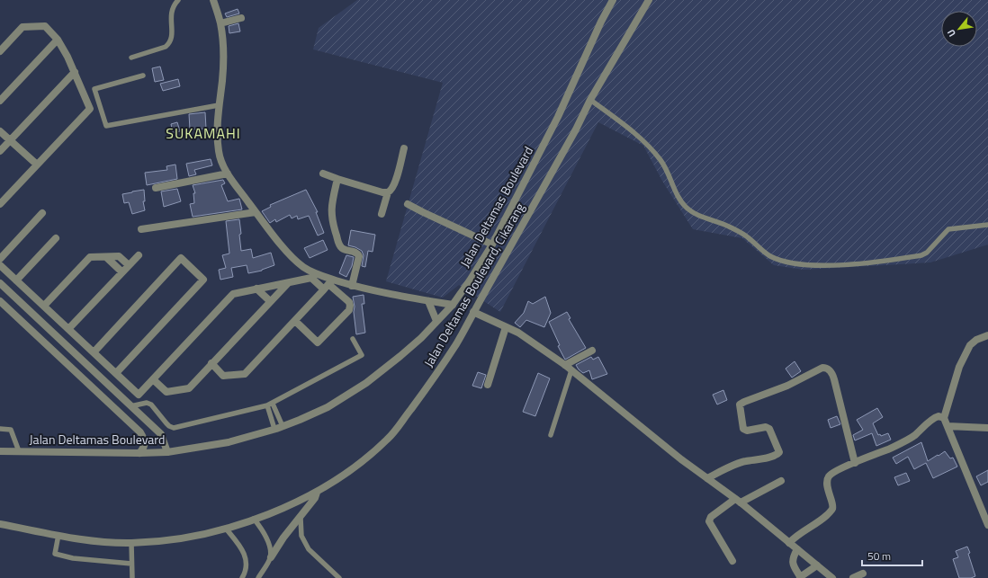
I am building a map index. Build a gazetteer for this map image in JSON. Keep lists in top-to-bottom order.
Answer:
{
  "streets": {
    "street": ["Jalan Deltamas Boulevard", "Jalan Deltamas Boulevard, Cikarang"]
  },
  "districts": ["SUKAMAHI"],
  "scale_bar": "50 m",
  "north": "bottom left"
}
